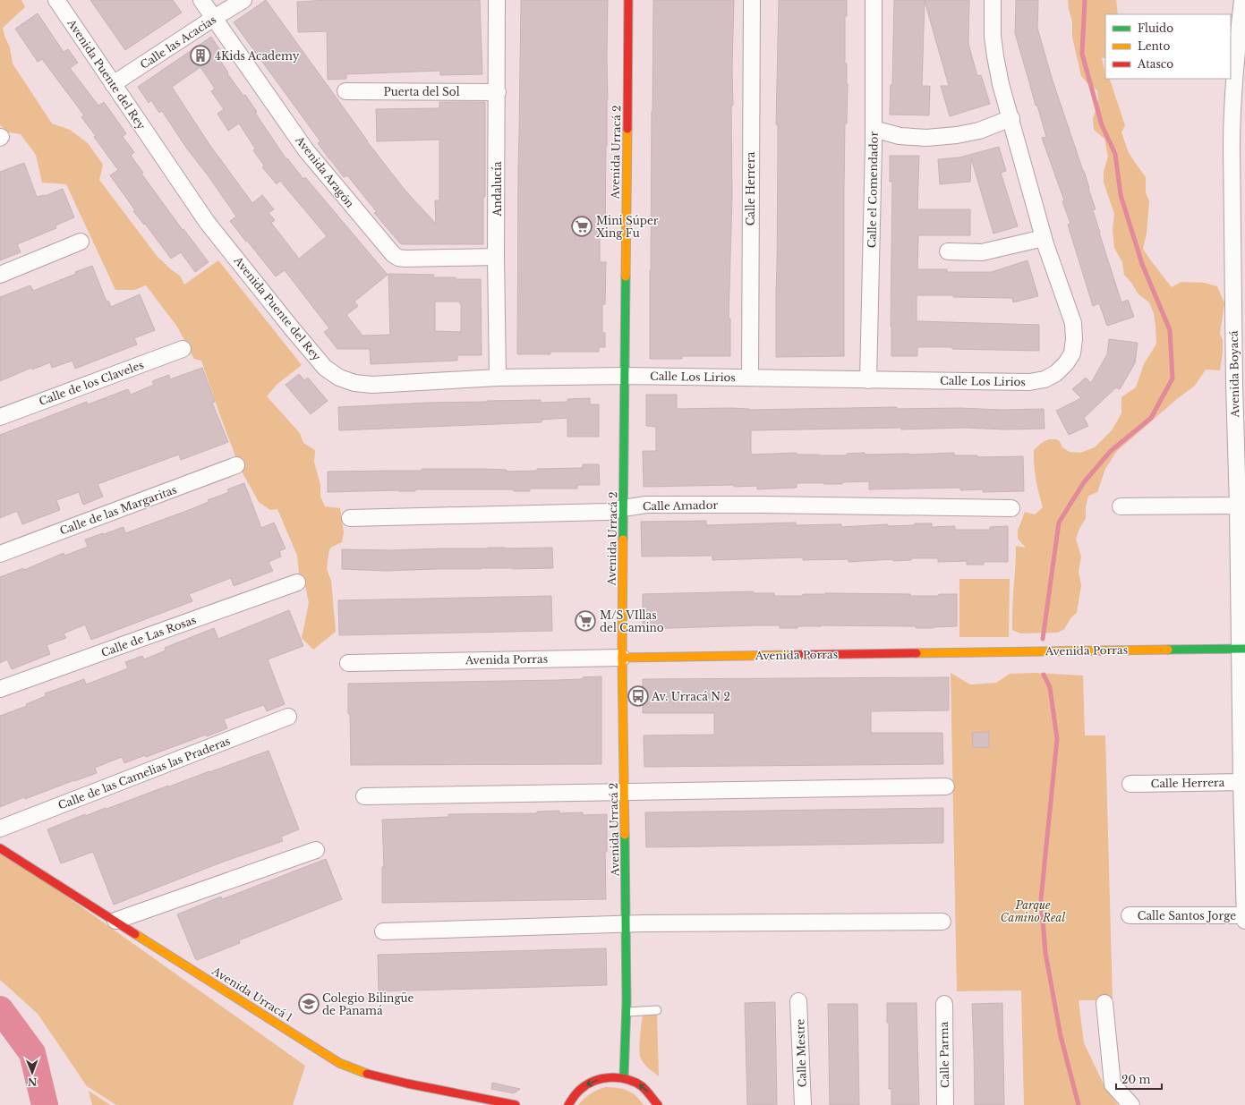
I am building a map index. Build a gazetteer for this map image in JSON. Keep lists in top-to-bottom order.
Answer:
{
  "streets": {
    "street": [
      "Calle las Acacias",
      "Avenida Puente del Rey",
      "Puerta del Sol",
      "Avenida Urracá 2",
      "Avenida Aragón",
      "Andalucía",
      "Calle Herrera",
      "Calle el Comendador",
      "Avenida Boyacá",
      "Calle Los Lirios",
      "Calle de los Claveles",
      "Calle Amador",
      "Calle de las Margaritas",
      "Calle de Las Rosas",
      "Avenida Porras",
      "Calle de las Camelias las Praderas",
      "Calle Santos Jorge",
      "Avenida Urracá 1",
      "Calle Mestre",
      "Calle Parma"
    ]
  },
  "crossings": [
    ["Calle las Acacias", "Avenida Puente del Rey"],
    ["Calle las Acacias", "Avenida Aragón"],
    ["Avenida Puente del Rey", "Avenida Urracá 2"],
    ["Avenida Puente del Rey", "Andalucía"],
    ["Avenida Puente del Rey", "Calle Los Lirios"],
    ["Puerta del Sol", "Andalucía"],
    ["Avenida Urracá 2", "Calle Los Lirios"],
    ["Avenida Urracá 2", "Calle Amador"],
    ["Avenida Urracá 2", "Avenida Porras"],
    ["Avenida Aragón", "Andalucía"],
    ["Calle Herrera", "Avenida Boyacá"],
    ["Calle Herrera", "Calle Los Lirios"],
    ["Calle el Comendador", "Calle Los Lirios"],
    ["Avenida Boyacá", "Avenida Porras"],
    ["Avenida Boyacá", "Calle Santos Jorge"]
  ],
  "parks": ["Parque Camino Real"],
  "places": {
    "building": ["4Kids Academy"],
    "supermarket": ["Mini Súper Xing Fu", "M/S VIllas del Camino"],
    "bus stop": ["Av. Urracá N 2"],
    "school or university": ["Colegio Bilingüe de Panamá"]
  },
  "legend": ["Fluido", "Lento", "Atasco"],
  "scale_bar": "20 m",
  "north": "bottom"
}
